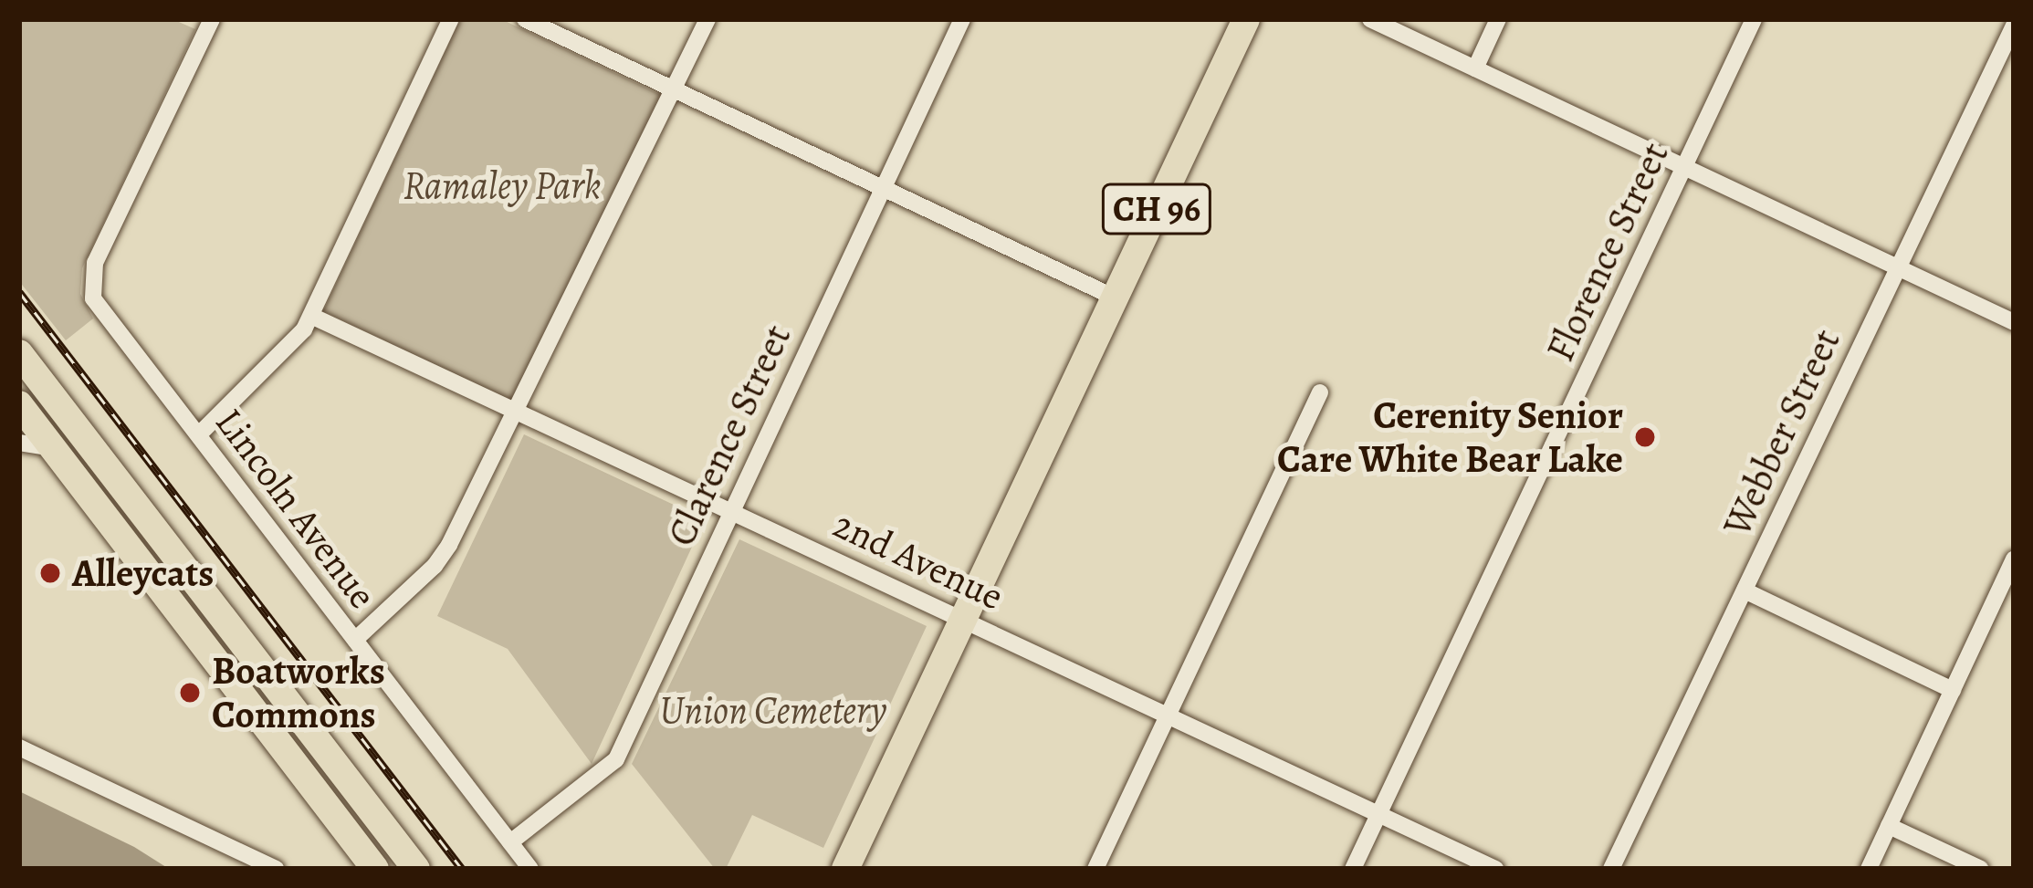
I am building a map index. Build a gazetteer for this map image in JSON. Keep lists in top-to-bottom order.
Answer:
{
  "streets": {
    "main road": ["CH 96"],
    "street": [
      "Florence Street",
      "Webber Street",
      "Clarence Street",
      "Lincoln Avenue",
      "2nd Avenue"
    ]
  },
  "crossings": [
    ["CH 96", "2nd Avenue"],
    ["Florence Street", "2nd Avenue"],
    ["Clarence Street", "Lincoln Avenue"],
    ["Clarence Street", "2nd Avenue"]
  ],
  "parks": ["Ramaley Park", "Union Cemetery"],
  "places": ["Cerenity Senior Care White Bear Lake", "Alleycats", "Boatworks Commons"]
}
